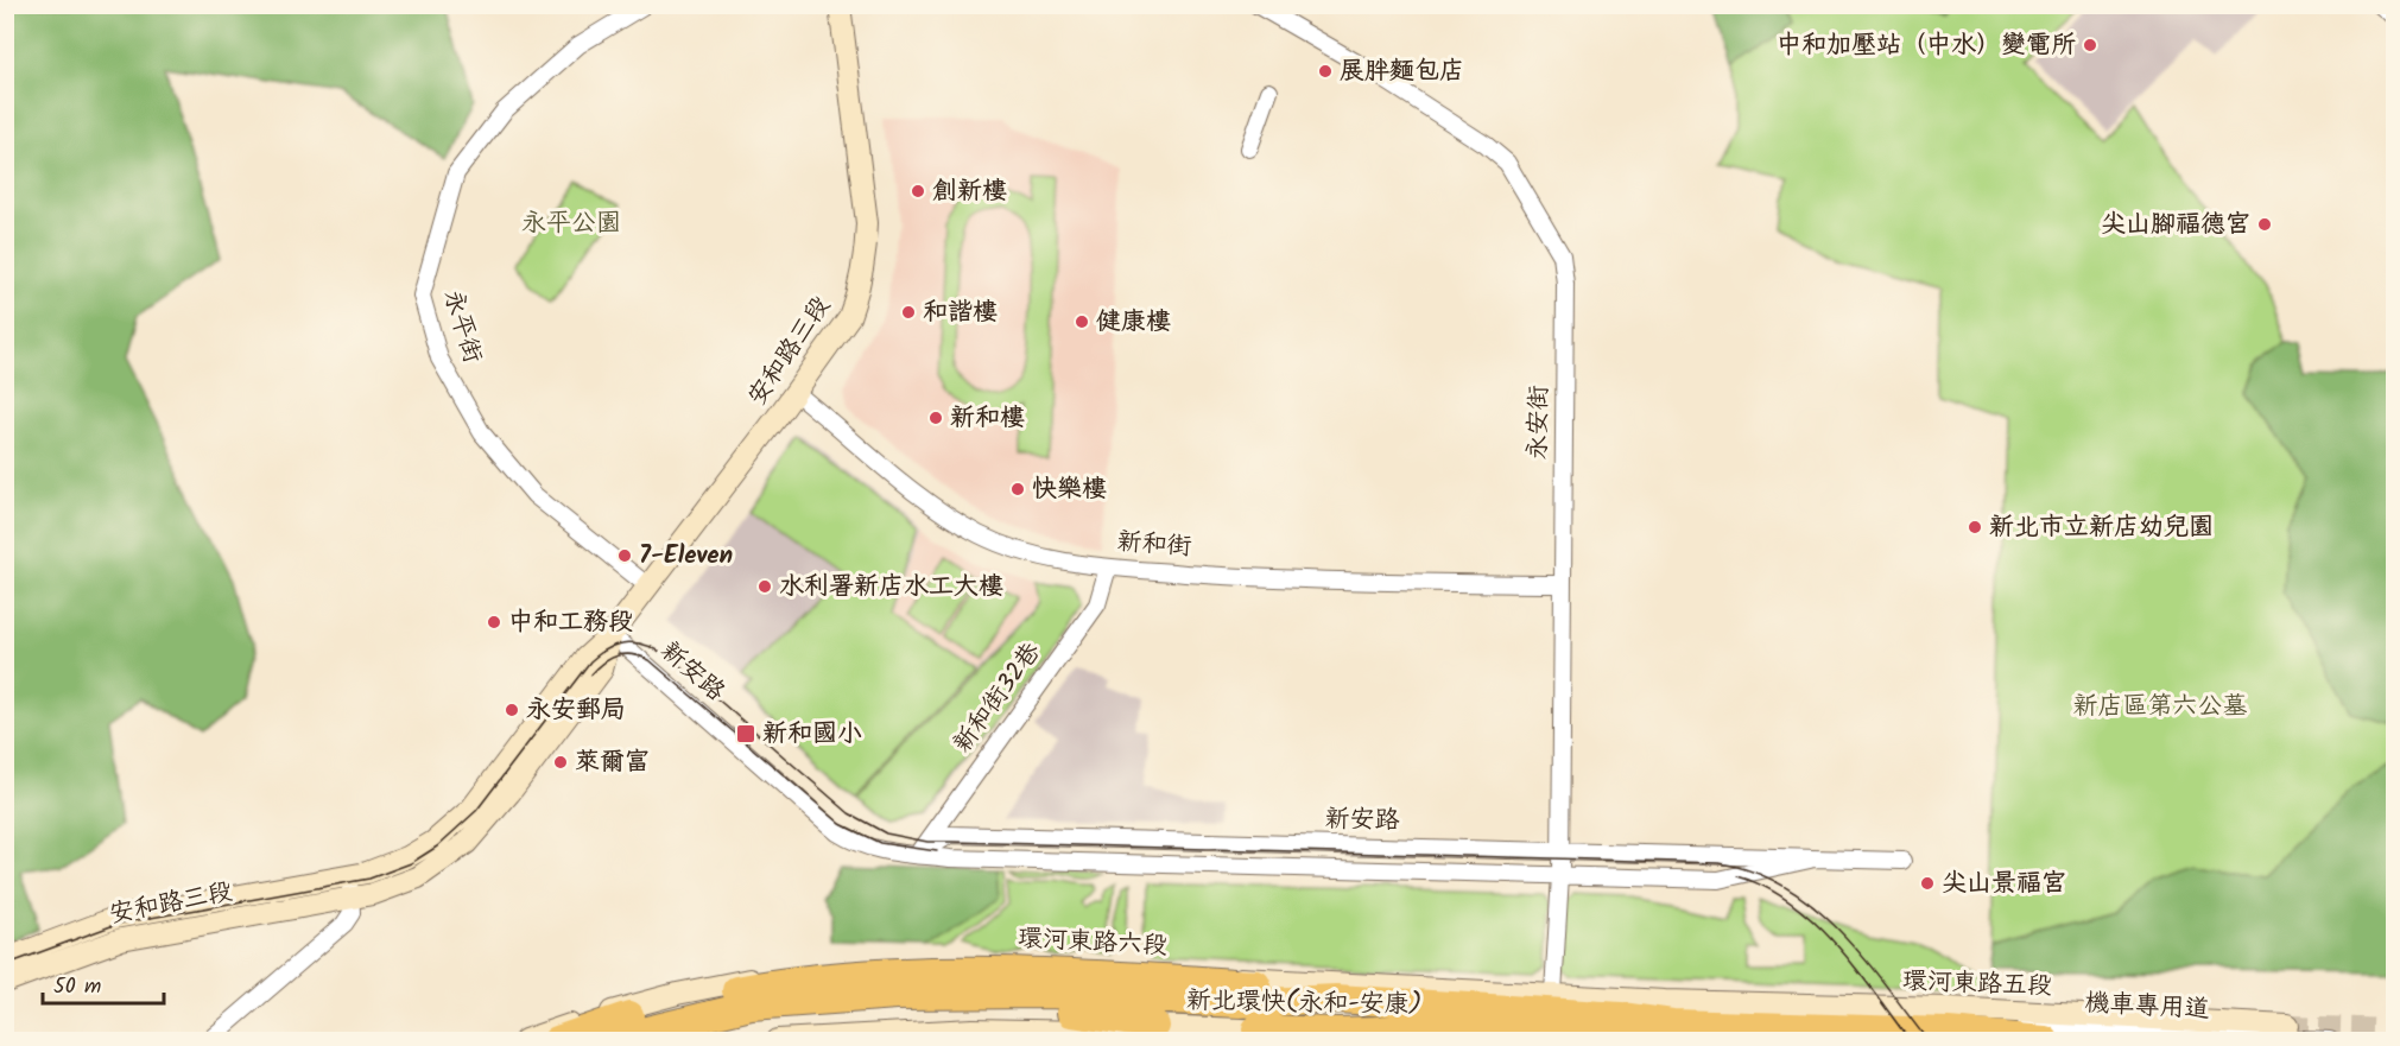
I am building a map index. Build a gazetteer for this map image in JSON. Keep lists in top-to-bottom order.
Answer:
{
  "streets": {
    "highway": ["新北環快(永和-安康)"],
    "main road": ["安和路三段", "環河東路六段", "環河東路五段"],
    "street": [
      "永平街",
      "永安街",
      "新和街",
      "新安路",
      "新和街32巷",
      "機車專用道"
    ]
  },
  "crossings": [
    ["永平街", "安和路三段"],
    ["安和路三段", "新和街"],
    ["安和路三段", "新安路"],
    ["永安街", "新和街"],
    ["永安街", "新安路"],
    ["永安街", "環河東路六段"],
    ["新和街", "新和街32巷"],
    ["新安路", "新和街32巷"],
    ["環河東路六段", "環河東路五段"],
    ["環河東路五段", "機車專用道"]
  ],
  "parks": ["永平公園", "新店區第六公墓"],
  "places": {
    "other": [
      "中和加壓站（中水）變電所",
      "展胖麵包店",
      "創新樓",
      "尖山腳福德宮",
      "和諧樓",
      "健康樓",
      "新和樓",
      "快樂樓",
      "新北市立新店幼兒園",
      "7-Eleven",
      "水利署新店水工大樓",
      "中和工務段",
      "永安郵局",
      "萊爾富",
      "尖山景福宮"
    ],
    "transit": ["新和國小"]
  },
  "scale_bar": "50 m"
}
